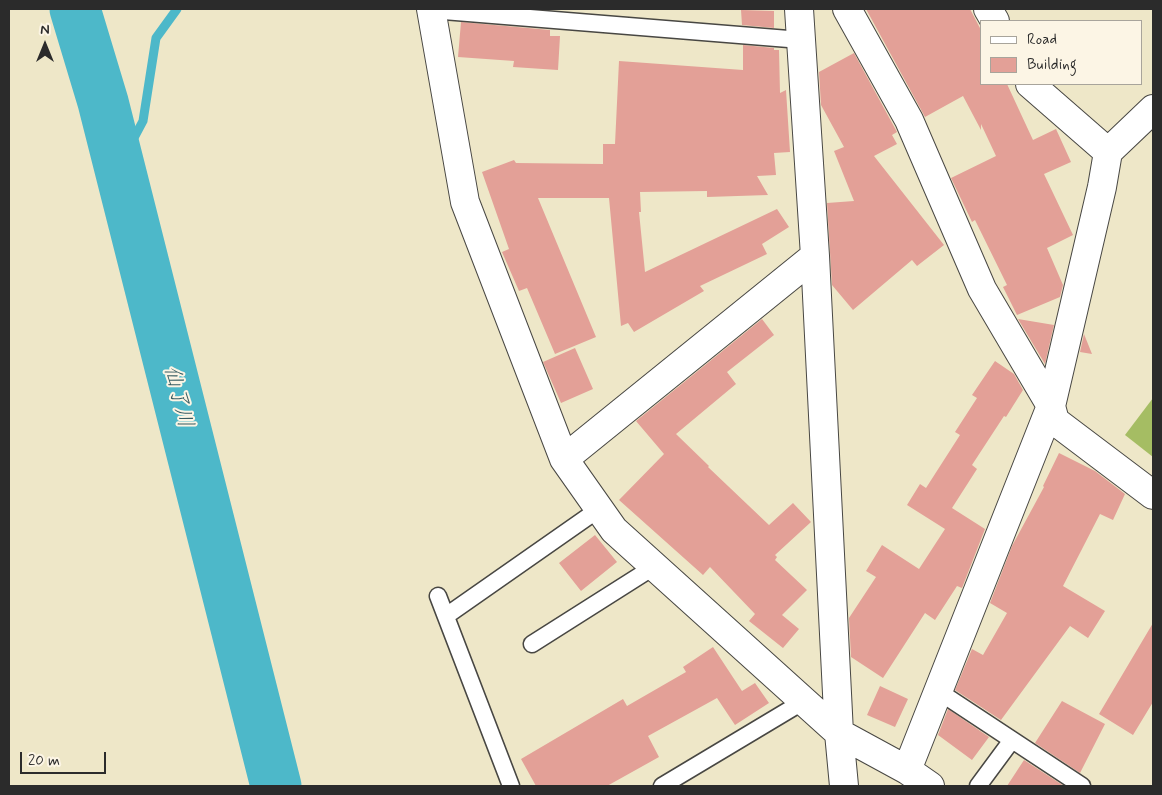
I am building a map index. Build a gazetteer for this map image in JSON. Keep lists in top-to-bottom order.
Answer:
{
  "water": ["仙了川"],
  "legend": ["Road", "Building"],
  "scale_bar": "20 m",
  "north": "top"
}
